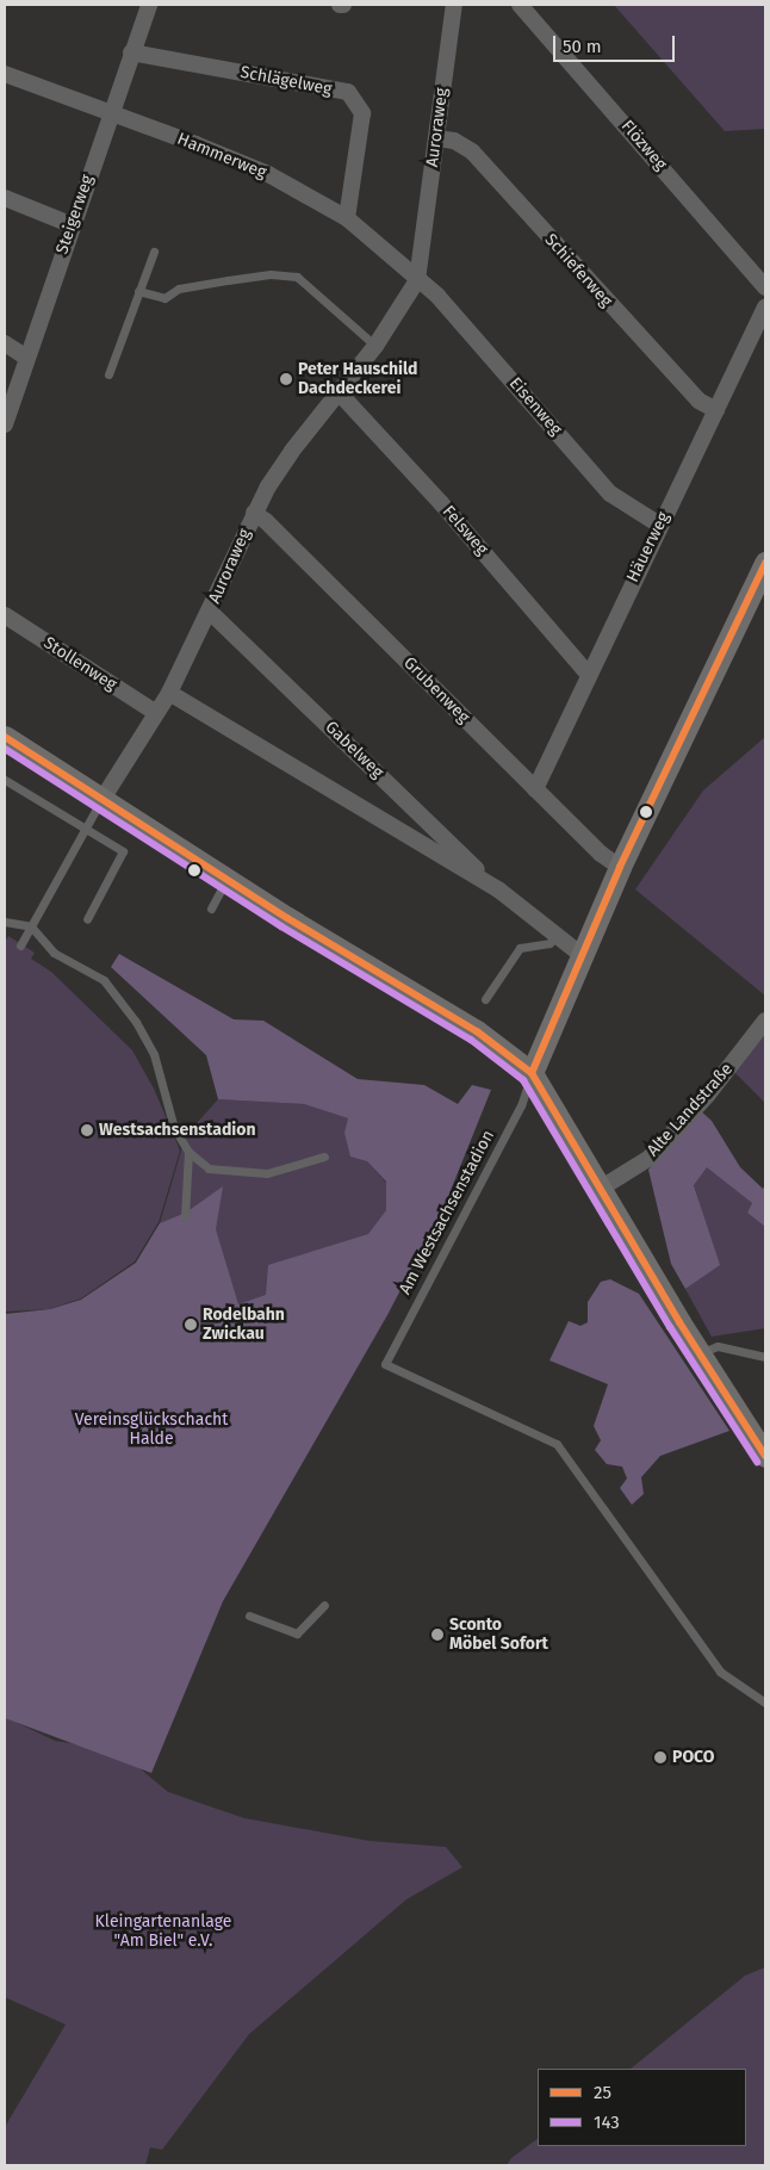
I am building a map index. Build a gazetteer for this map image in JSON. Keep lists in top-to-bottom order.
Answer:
{
  "streets": {
    "street": [
      "Schlägelweg",
      "Auroraweg",
      "Flözweg",
      "Hammerweg",
      "Steigerweg",
      "Schieferweg",
      "Eisenweg",
      "Felsweg",
      "Häuerweg",
      "Stollenweg",
      "Grubenweg",
      "Gabelweg",
      "Alte Landstraße"
    ],
    "lane": ["Am Westsachsenstadion"]
  },
  "crossings": [
    ["Schlägelweg", "Hammerweg"],
    ["Schlägelweg", "Steigerweg"],
    ["Auroraweg", "Hammerweg"],
    ["Auroraweg", "Schieferweg"],
    ["Auroraweg", "Eisenweg"],
    ["Auroraweg", "Felsweg"],
    ["Auroraweg", "Stollenweg"],
    ["Auroraweg", "Grubenweg"],
    ["Auroraweg", "Gabelweg"],
    ["Hammerweg", "Steigerweg"],
    ["Hammerweg", "Eisenweg"],
    ["Schieferweg", "Häuerweg"],
    ["Eisenweg", "Häuerweg"],
    ["Felsweg", "Häuerweg"],
    ["Häuerweg", "Grubenweg"]
  ],
  "parks": ["Vereinsglückschacht Halde", "Kleingartenanlage \"Am Biel\" e.V."],
  "places": [
    "Peter Hauschild Dachdeckerei",
    "Westsachsenstadion",
    "Rodelbahn Zwickau",
    "Sconto Möbel Sofort",
    "POCO"
  ],
  "lines": ["transit line 25", "transit line 143"],
  "legend": ["25", "143"],
  "scale_bar": "50 m"
}
